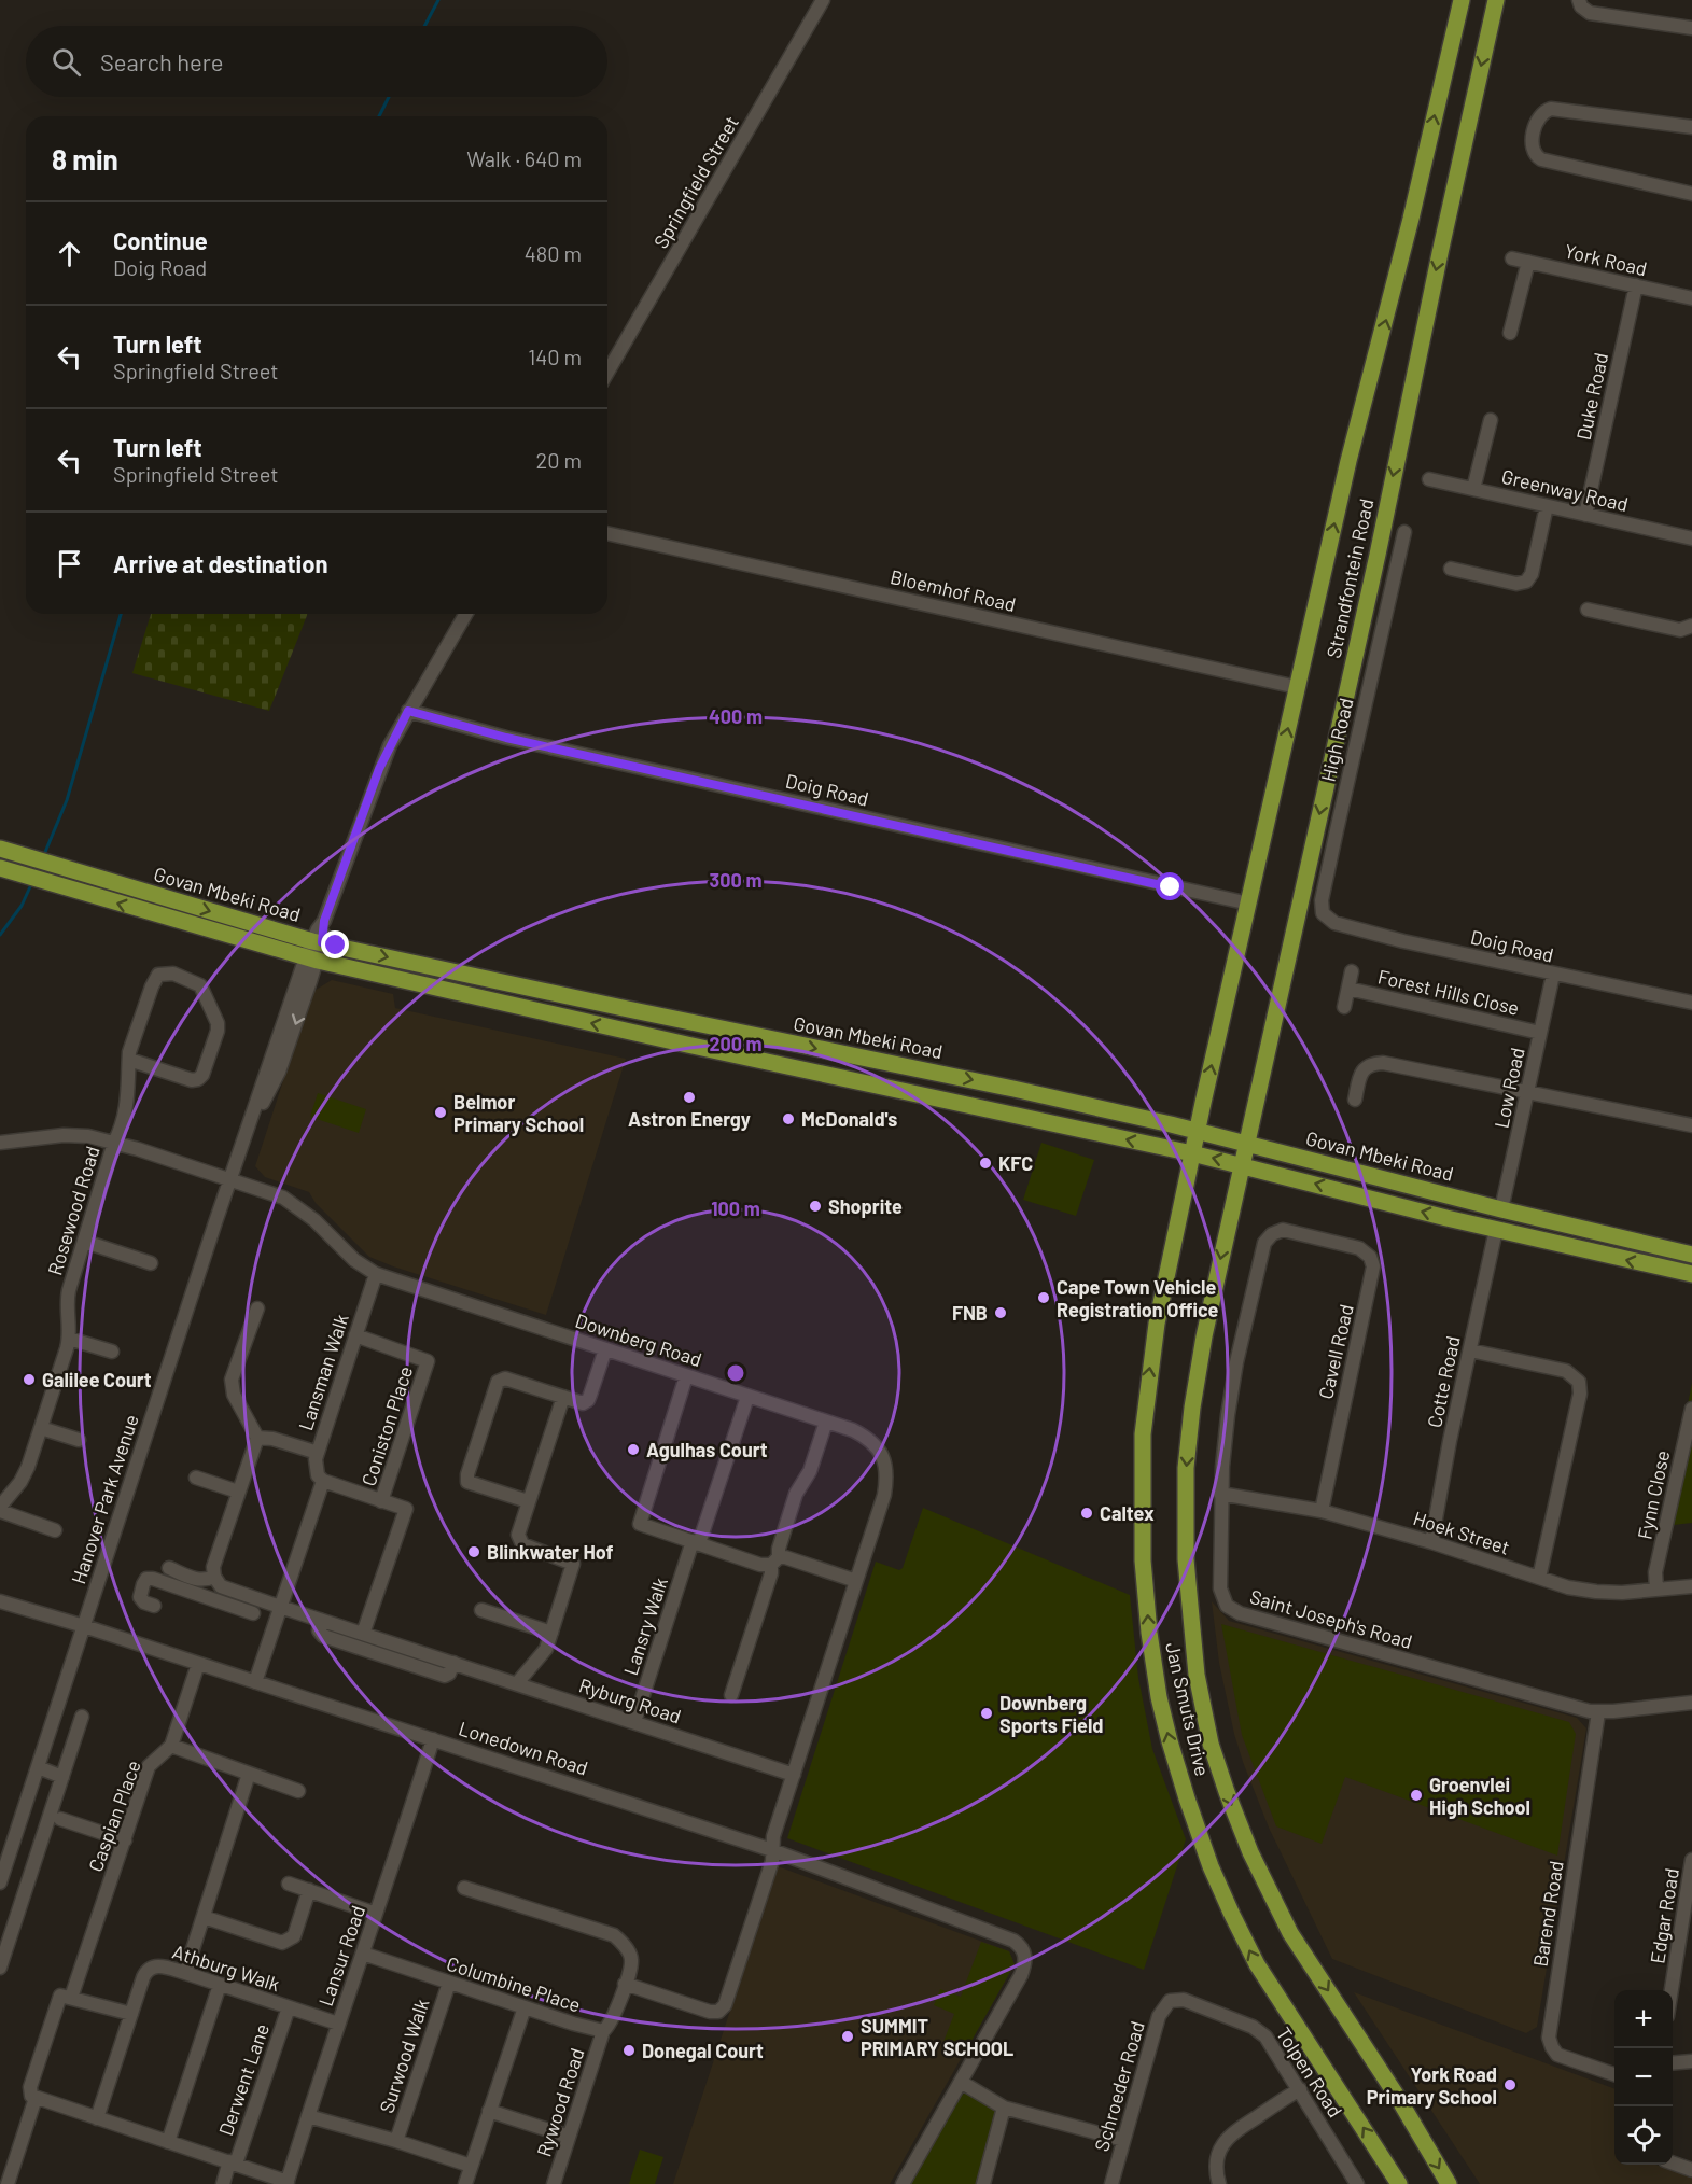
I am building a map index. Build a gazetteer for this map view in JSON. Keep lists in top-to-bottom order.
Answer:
{
  "streets": {
    "main road": ["Strandfontein Road", "Govan Mbeki Road", "Jan Smuts Drive"],
    "street": [
      "Springfield Street",
      "York Road",
      "Duke Road",
      "Greenway Road",
      "Bloemhof Road",
      "High Road",
      "Doig Road",
      "Forest Hills Close",
      "Low Road",
      "Rosewood Road",
      "Downberg Road",
      "Cavell Road",
      "Lansman Walk",
      "Cotte Road",
      "Coniston Place",
      "Fynn Close",
      "Hanover Park Avenue",
      "Hoek Street",
      "Saint Joseph's Road",
      "Lansry Walk",
      "Ryburg Road",
      "Lonedown Road",
      "Caspian Place",
      "Barend Road",
      "Edgar Road",
      "Lansur Road",
      "Athburg Walk",
      "Columbine Place",
      "Surwood Walk",
      "Tolpen Road",
      "Derwent Lane",
      "Schroeder Road",
      "Rywood Road"
    ]
  },
  "crossings": [
    ["York Road", "Duke Road"],
    ["Duke Road", "Greenway Road"],
    ["Strandfontein Road", "Bloemhof Road"],
    ["Strandfontein Road", "Govan Mbeki Road"],
    ["Strandfontein Road", "Jan Smuts Drive"],
    ["High Road", "Doig Road"],
    ["Doig Road", "Low Road"],
    ["Govan Mbeki Road", "Low Road"],
    ["Govan Mbeki Road", "Cotte Road"],
    ["Govan Mbeki Road", "Hanover Park Avenue"],
    ["Govan Mbeki Road", "Jan Smuts Drive"],
    ["Forest Hills Close", "Low Road"],
    ["Rosewood Road", "Downberg Road"],
    ["Downberg Road", "Lansman Walk"],
    ["Downberg Road", "Hanover Park Avenue"],
    ["Downberg Road", "Lansry Walk"],
    ["Downberg Road", "Ryburg Road"],
    ["Downberg Road", "Lonedown Road"],
    ["Cavell Road", "Hoek Street"],
    ["Cavell Road", "Saint Joseph's Road"],
    ["Lansman Walk", "Coniston Place"],
    ["Cotte Road", "Hoek Street"],
    ["Coniston Place", "Ryburg Road"],
    ["Fynn Close", "Hoek Street"],
    ["Hanover Park Avenue", "Lonedown Road"],
    ["Hoek Street", "Saint Joseph's Road"],
    ["Saint Joseph's Road", "Barend Road"],
    ["Lansry Walk", "Ryburg Road"],
    ["Lonedown Road", "Lansur Road"],
    ["Lansur Road", "Athburg Walk"],
    ["Lansur Road", "Columbine Place"],
    ["Lansur Road", "Surwood Walk"],
    ["Athburg Walk", "Derwent Lane"],
    ["Columbine Place", "Surwood Walk"],
    ["Columbine Place", "Rywood Road"],
    ["Tolpen Road", "Schroeder Road"]
  ],
  "places": [
    "Astron Energy",
    "Belmor Primary School",
    "McDonald's",
    "KFC",
    "Shoprite",
    "Cape Town Vehicle Registration Office",
    "FNB",
    "Galilee Court",
    "Agulhas Court",
    "Caltex",
    "Blinkwater Hof",
    "Downberg Sports Field",
    "Groenvlei High School",
    "SUMMIT PRIMARY SCHOOL",
    "Donegal Court",
    "York Road Primary School"
  ],
  "page": {
    "search": "Search here",
    "heading": ["8 min", "Walk · 640 m"],
    "list": [
      ["Continue", "Doig Road", "480 m"],
      ["Turn left", "Springfield Street", "140 m"],
      ["Turn left", "Springfield Street", "20 m"],
      "Arrive at destination"
    ],
    "map_buttons": ["+", "−"]
  },
  "rings": [
    "400 m",
    "300 m",
    "200 m",
    "100 m"
  ]
}
